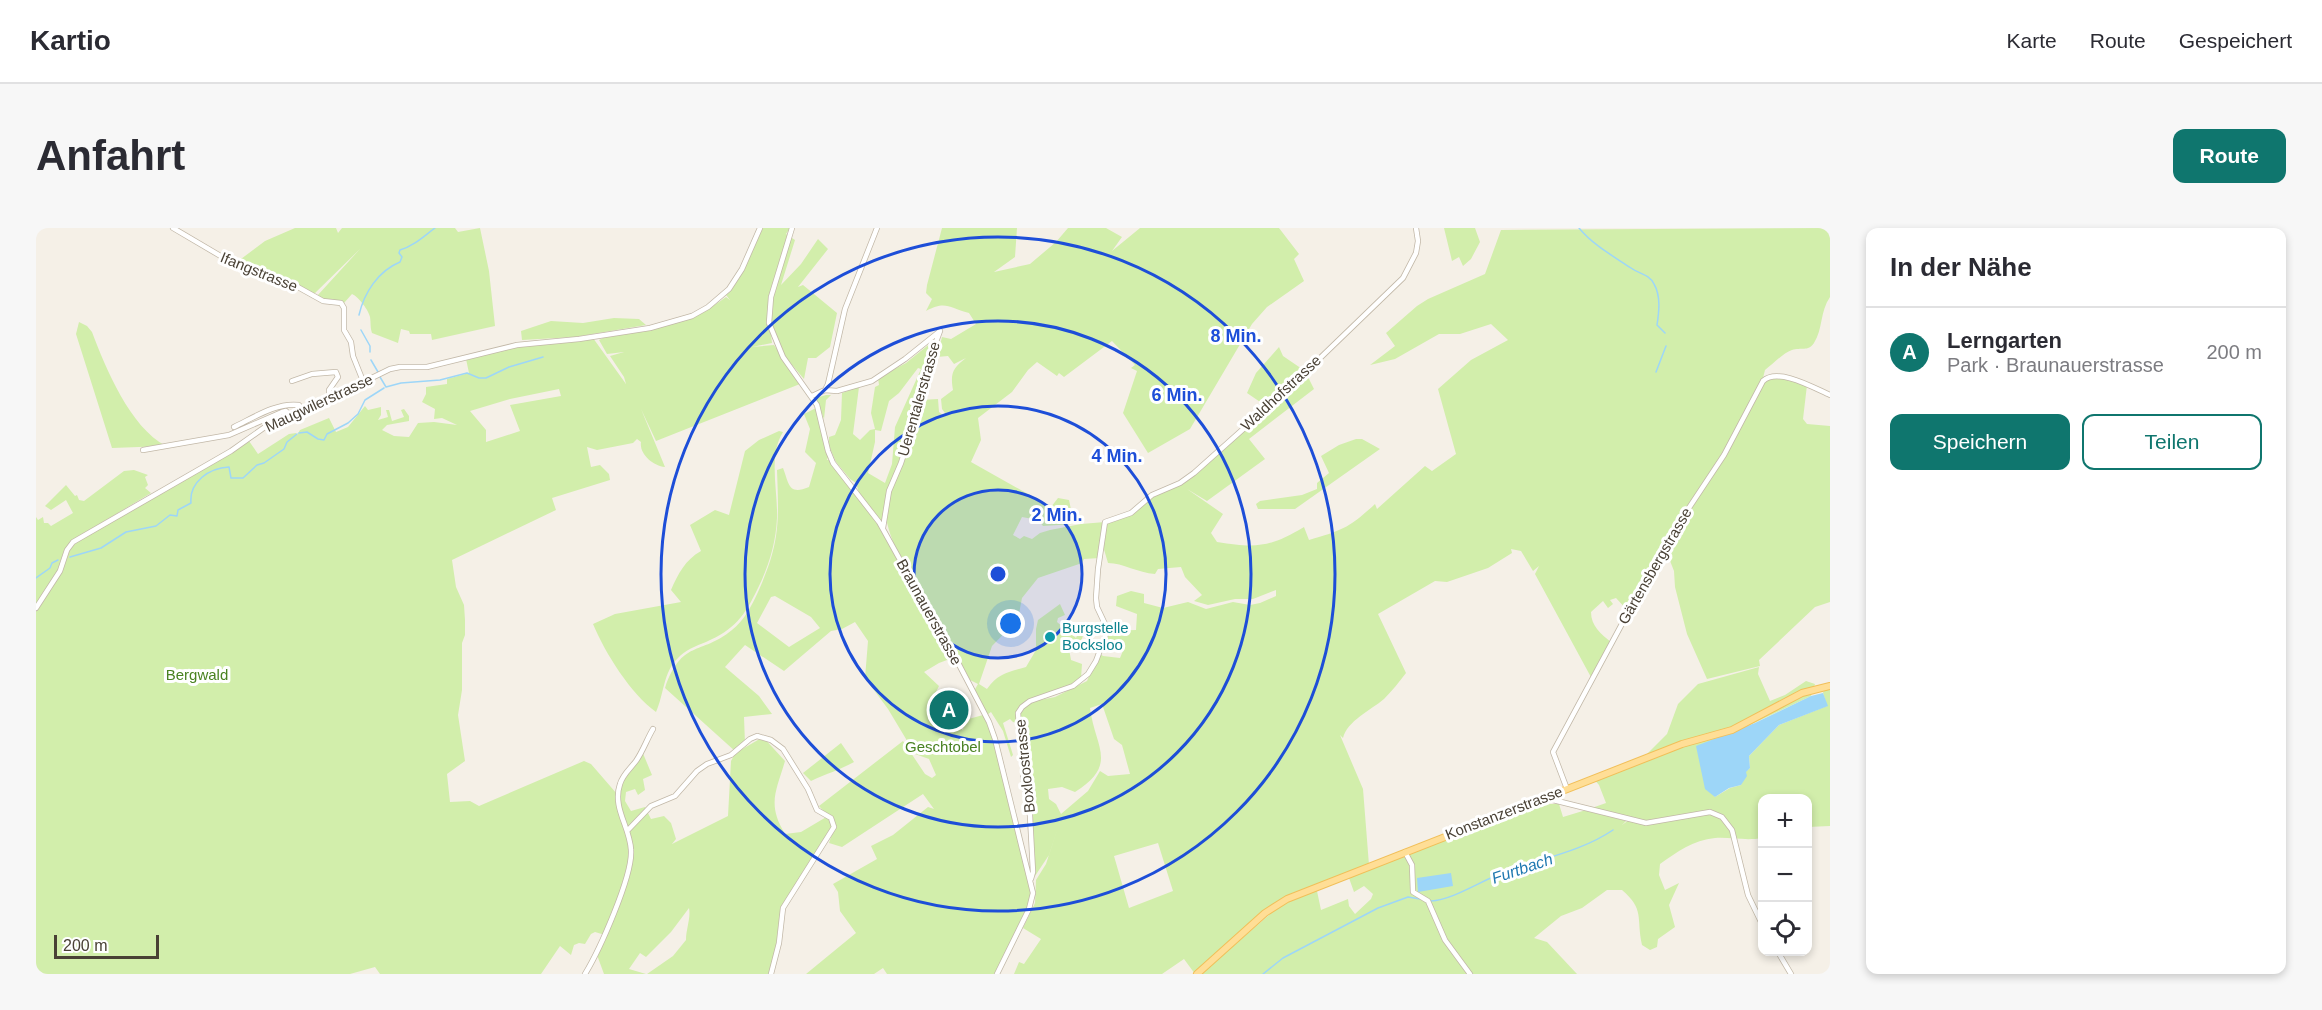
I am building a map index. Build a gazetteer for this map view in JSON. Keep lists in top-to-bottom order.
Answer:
{
  "streets": {
    "main road": ["Konstanzerstrasse"],
    "street": [
      "Ifangstrasse",
      "Waldhofstrasse",
      "Uerentalerstrasse",
      "Maugwilerstrasse",
      "Gärtensbergstrasse",
      "Braunauerstrasse",
      "Boxloostrasse"
    ]
  },
  "crossings": [
    ["Ifangstrasse", "Maugwilerstrasse"],
    ["Waldhofstrasse", "Boxloostrasse"],
    ["Uerentalerstrasse", "Braunauerstrasse"],
    ["Gärtensbergstrasse", "Konstanzerstrasse"],
    ["Braunauerstrasse", "Boxloostrasse"]
  ],
  "water": ["Furtbach"],
  "parks": ["Bergwald", "Geschtobel"],
  "places": ["Burgstelle Bocksloo"],
  "scale_bar": "200 m",
  "page": {
    "header": "Kartio",
    "nav": ["Karte", "Route", "Gespeichert"],
    "buttons": [
      "Route",
      ["Speichern", "Teilen"]
    ],
    "title": "Anfahrt",
    "heading": "In der Nähe",
    "list": [
      {
        "mark": "A",
        "name": "Lerngarten",
        "note": "Park · Braunauerstrasse",
        "value": "200 m"
      }
    ],
    "pins": "A",
    "map_buttons": ["+", "−"],
    "scale": "200 m"
  },
  "rings": [
    "8 Min.",
    "6 Min.",
    "4 Min.",
    "2 Min."
  ]
}
